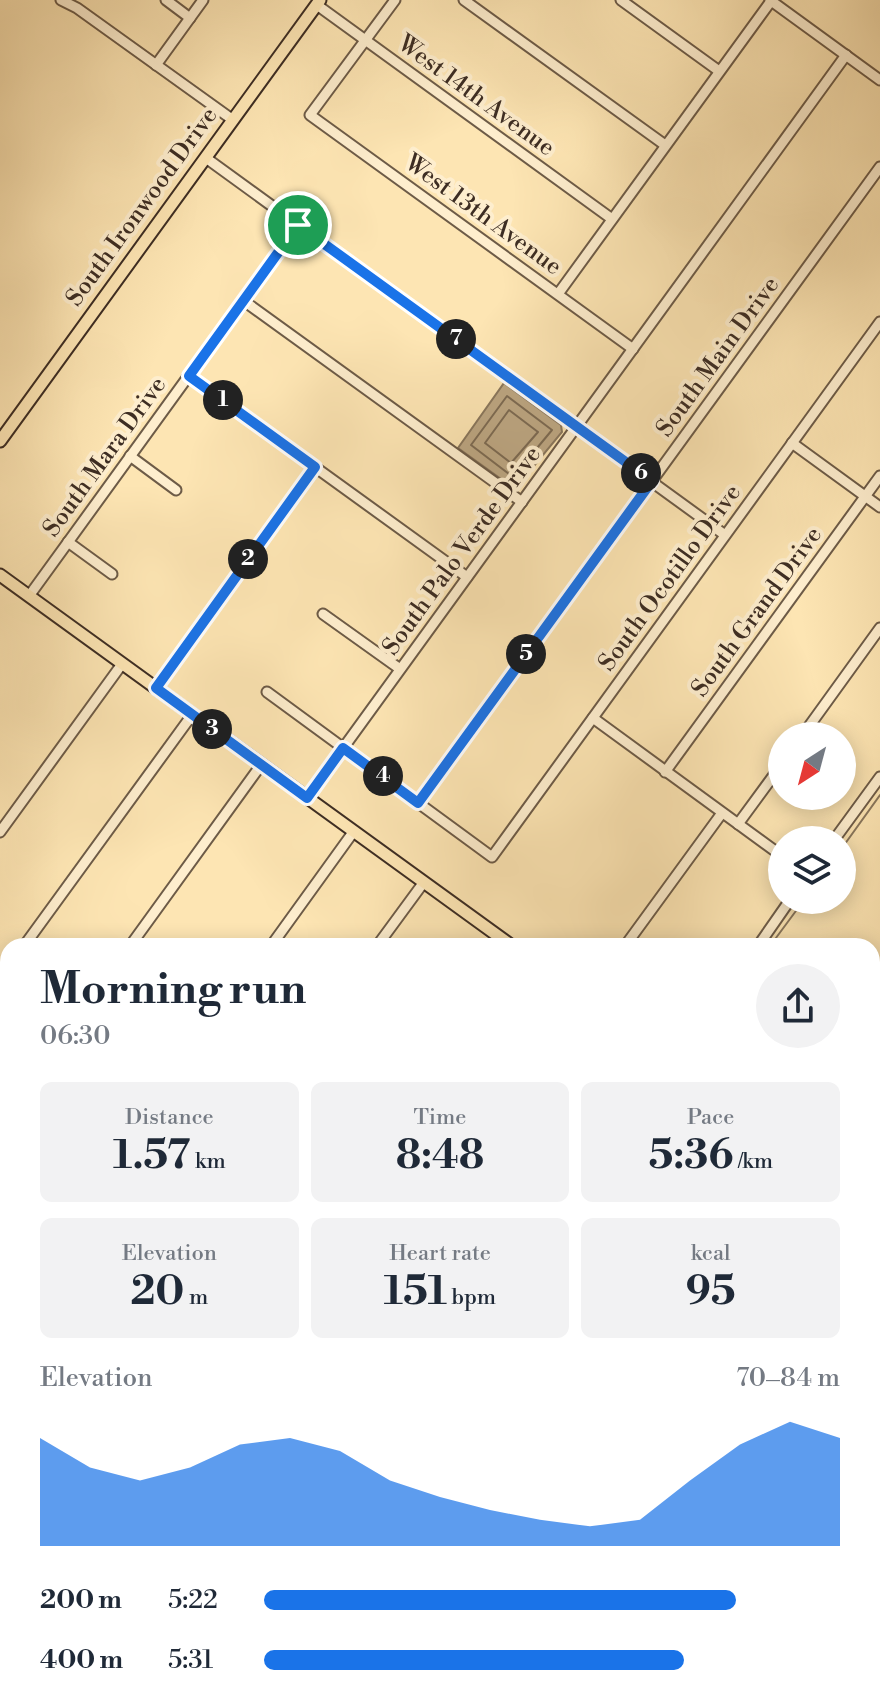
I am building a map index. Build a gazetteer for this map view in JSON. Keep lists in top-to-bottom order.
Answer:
{
  "streets": {
    "main road": ["South Ironwood Drive"],
    "street": [
      "West 14th Avenue",
      "West 13th Avenue",
      "South Main Drive",
      "South Mara Drive",
      "South Palo Verde Drive",
      "South Ocotillo Drive",
      "South Grand Drive"
    ]
  },
  "crossings": [
    ["West 14th Avenue", "South Ironwood Drive"],
    ["West 14th Avenue", "West 13th Avenue"],
    ["West 13th Avenue", "South Palo Verde Drive"],
    ["South Main Drive", "South Ocotillo Drive"]
  ],
  "north": "bottom left",
  "page": {
    "pins": [
      "7",
      "1",
      "6",
      "2",
      "5",
      "3",
      "4"
    ],
    "heading": ["Morning run", "06:30"],
    "stats": [
      ["Distance", "1.57 km"],
      ["Time", "8:48"],
      ["Pace", "5:36 /km"],
      ["Elevation", "20 m"],
      ["Heart rate", "151 bpm"],
      ["kcal", "95"]
    ],
    "chart": ["Elevation", "70–84 m"],
    "list": [
      {
        "name": "200 m",
        "note": "5:22"
      },
      {
        "name": "400 m",
        "note": "5:31"
      }
    ]
  }
}
